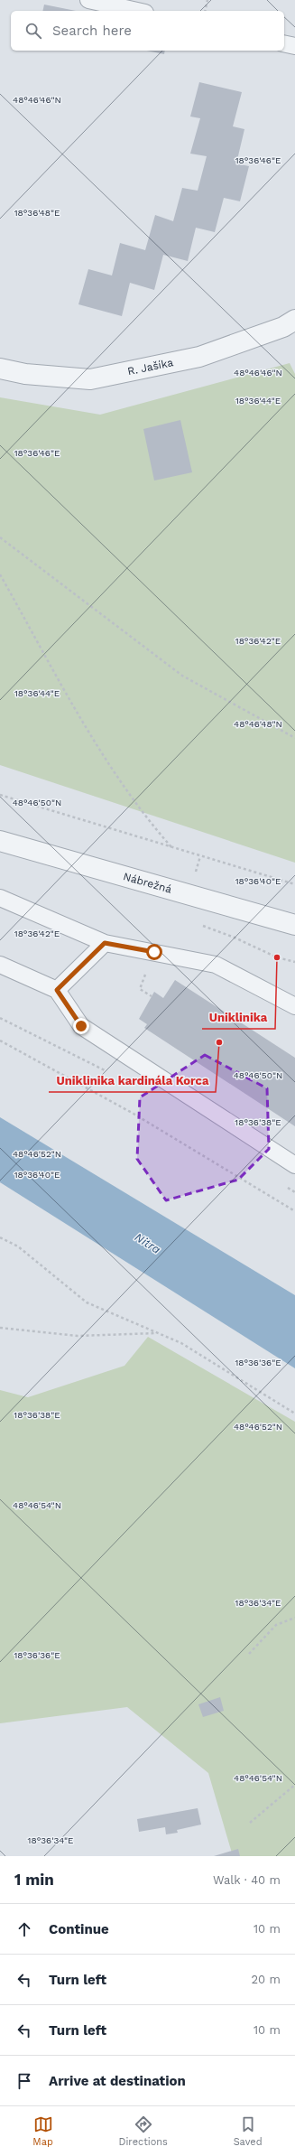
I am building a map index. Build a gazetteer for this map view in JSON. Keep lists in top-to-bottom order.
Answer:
{
  "streets": {
    "street": ["R. Jašíka", "Nábrežná"]
  },
  "water": ["Nitra"],
  "places": ["Uniklinika", "Uniklinika kardinála Korca"],
  "page": {
    "search": "Search here",
    "heading": ["1 min", "Walk · 40 m"],
    "list": [
      ["Continue", "10 m"],
      ["Turn left", "20 m"],
      ["Turn left", "10 m"],
      "Arrive at destination"
    ],
    "nav": ["Map", "Directions", "Saved"]
  },
  "coordinates": [
    "48°46'46\"N",
    "18°36'46\"E",
    "18°36'48\"E",
    "18°36'44\"E",
    "18°36'42\"E",
    "48°46'48\"N",
    "48°46'50\"N",
    "18°36'40\"E",
    "18°36'38\"E",
    "48°46'52\"N",
    "18°36'36\"E",
    "48°46'54\"N",
    "18°36'34\"E"
  ]
}
